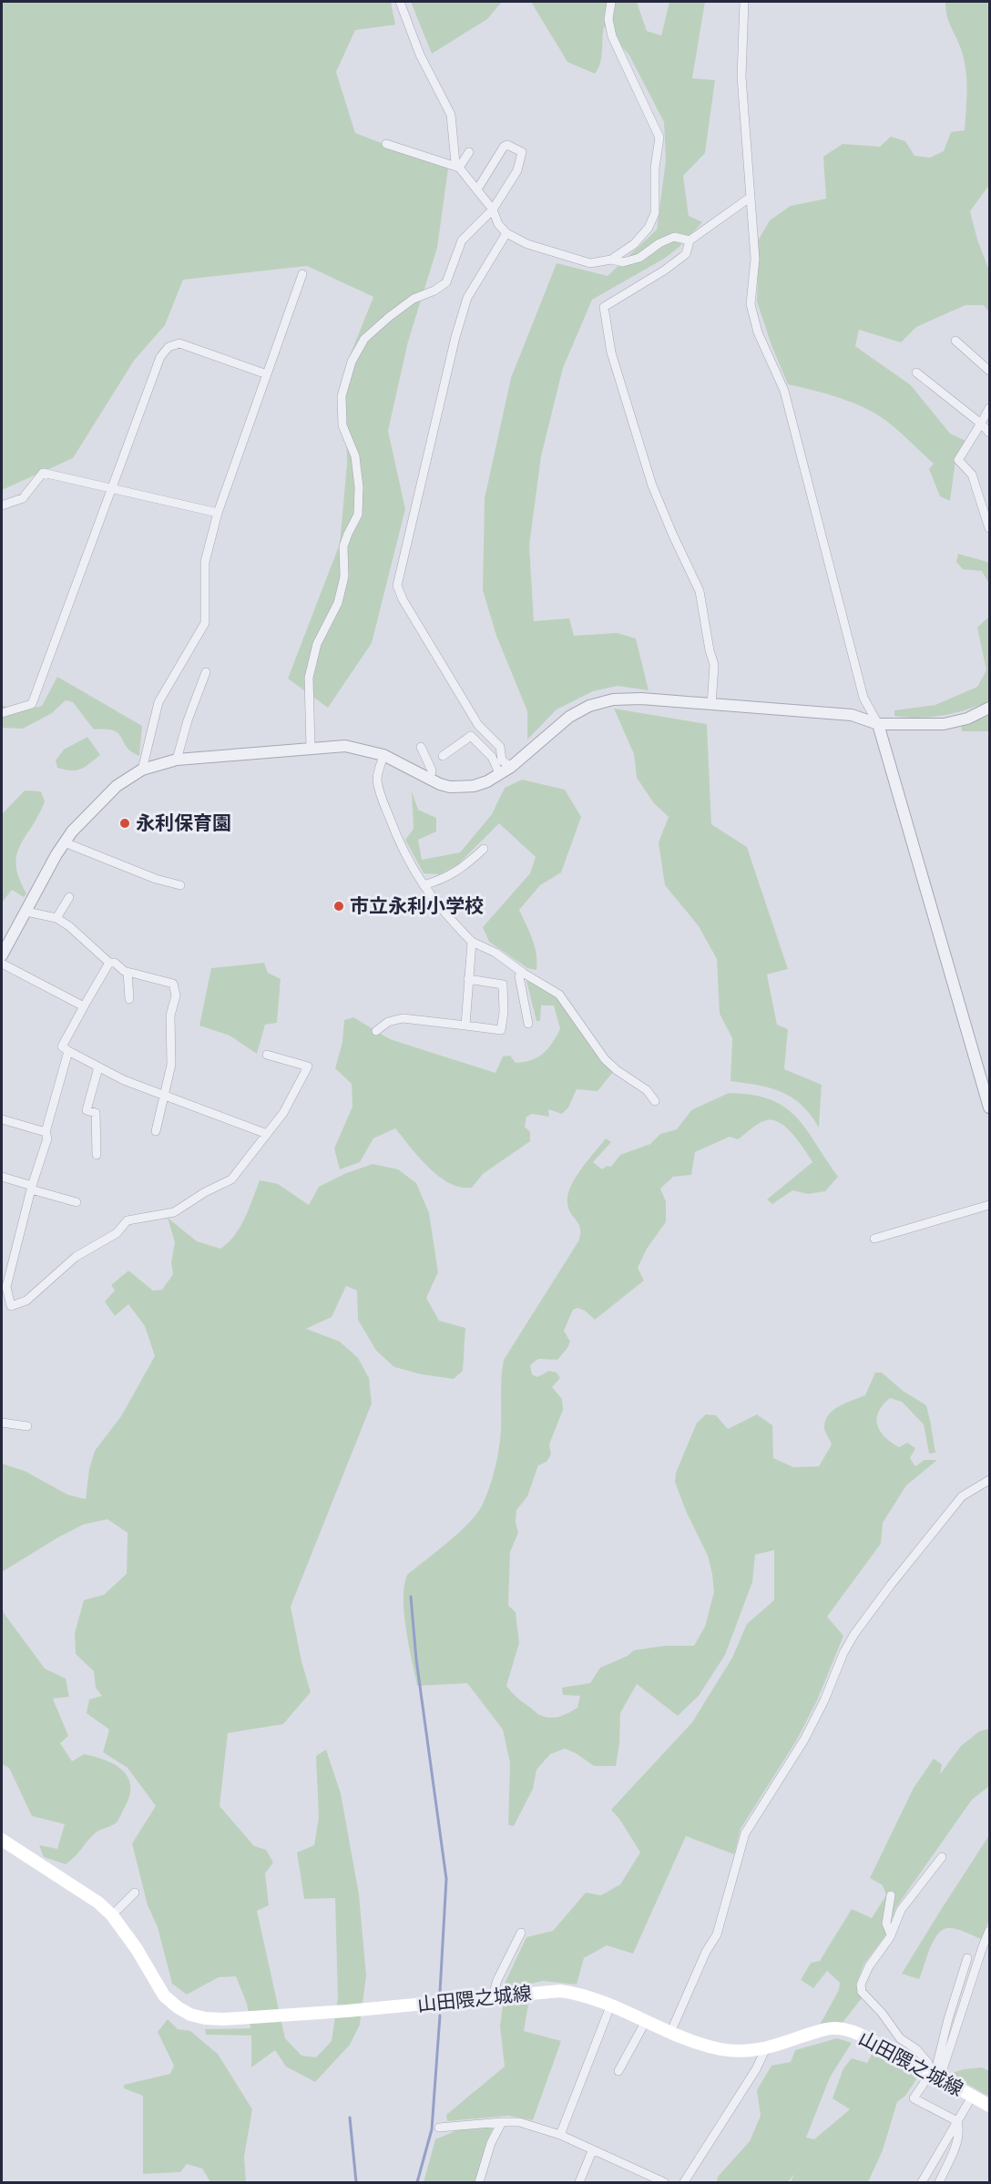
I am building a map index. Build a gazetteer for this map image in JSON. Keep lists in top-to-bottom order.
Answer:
{
  "streets": {
    "main road": ["山田隈之城線"]
  },
  "places": ["永利保育園", "市立永利小学校"]
}
